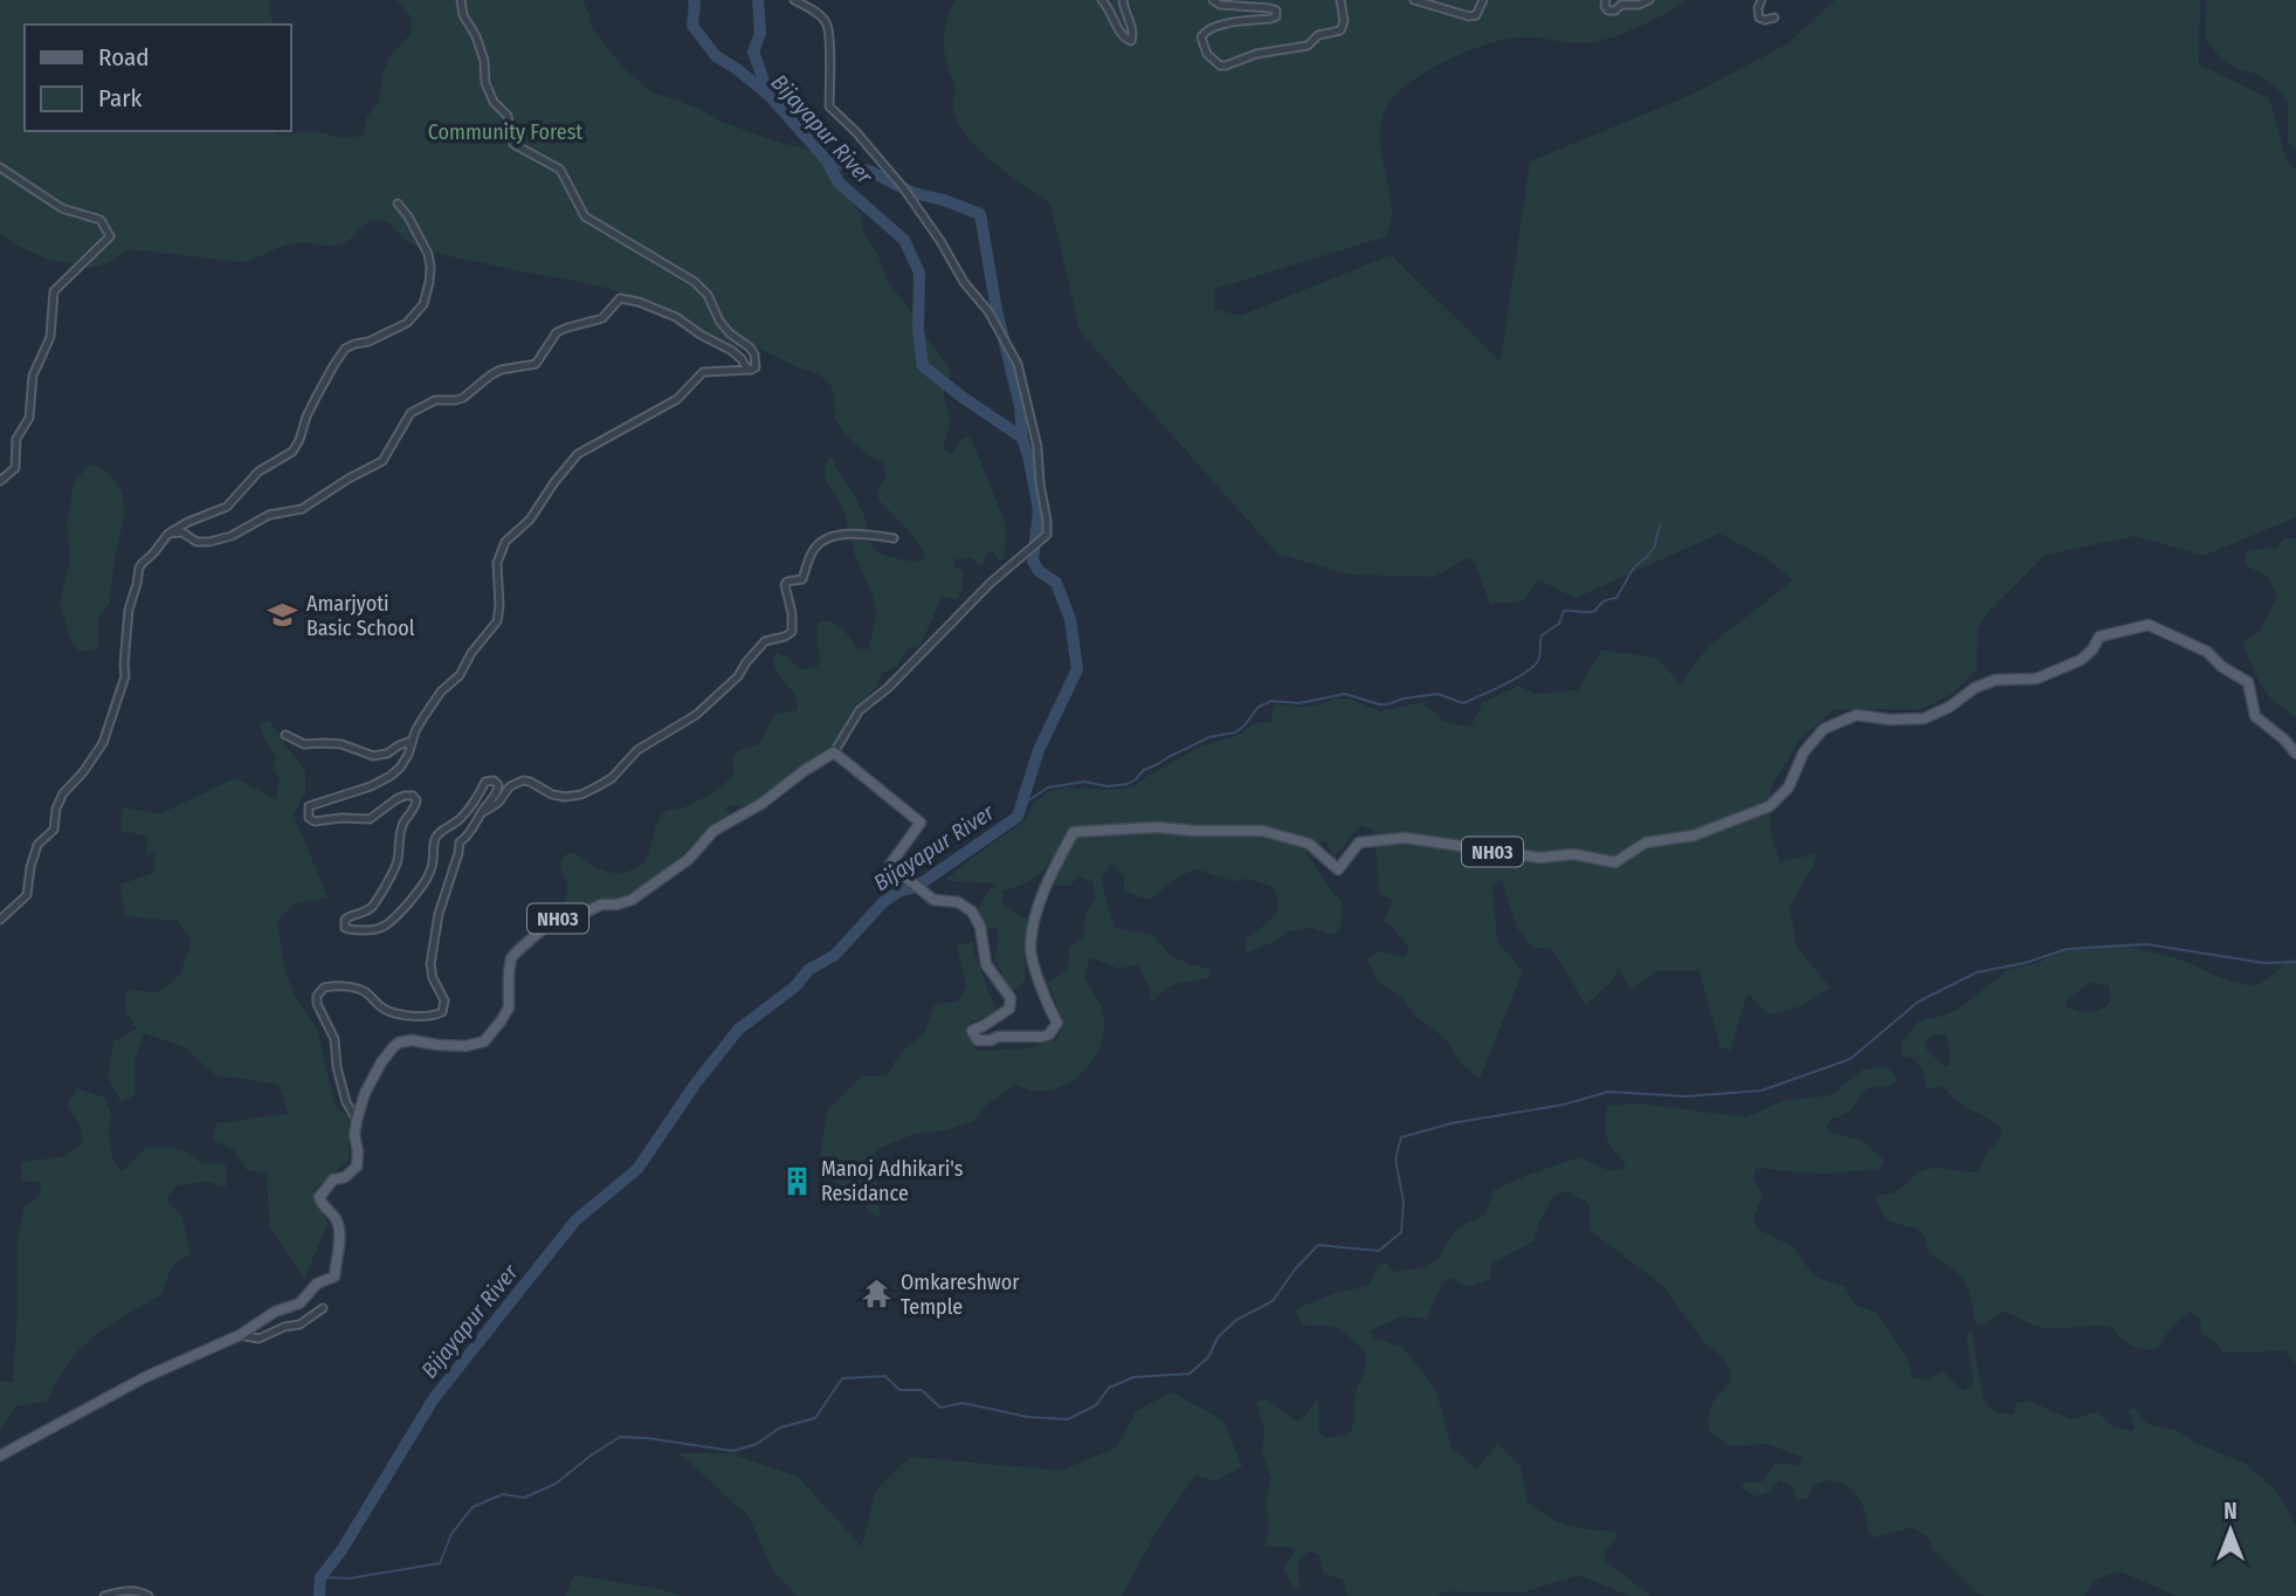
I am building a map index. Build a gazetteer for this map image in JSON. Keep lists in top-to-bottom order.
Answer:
{
  "streets": {
    "main road": ["NH03"]
  },
  "water": ["Bijayapur River"],
  "parks": ["Community Forest"],
  "places": {
    "school or university": ["Amarjyoti Basic School"],
    "building": ["Manoj Adhikari's Residance"],
    "temple": ["Omkareshwor Temple"]
  },
  "legend": ["Road", "Park"],
  "north": "top"
}
